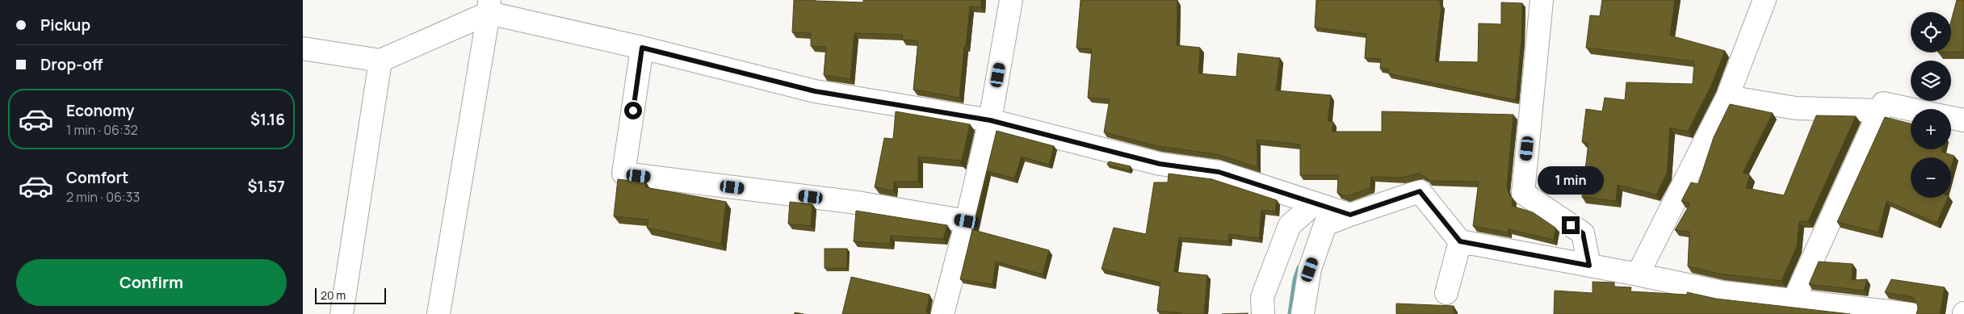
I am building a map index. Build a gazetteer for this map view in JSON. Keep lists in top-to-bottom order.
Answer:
{
  "scale_bar": "20 m",
  "page": {
    "banner": ["Pickup", "Drop-off"],
    "map_buttons": ["+", "−"],
    "list": [
      {
        "name": "Economy",
        "note": "1 min · 06:32",
        "value": "$1.16"
      },
      {
        "name": "Comfort",
        "note": "2 min · 06:33",
        "value": "$1.57"
      }
    ],
    "bubble": "1 min",
    "buttons": "Confirm",
    "scale": "20 m"
  }
}
